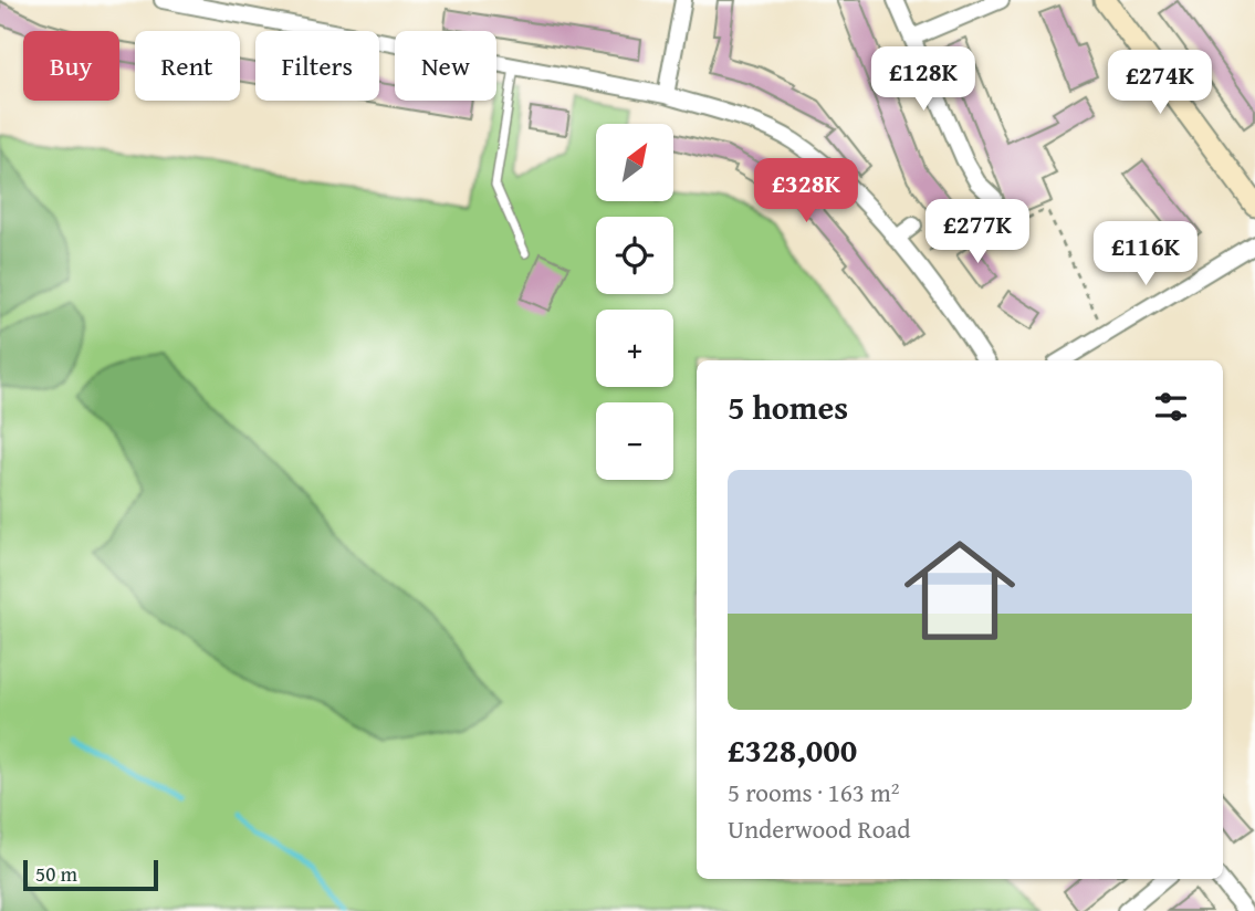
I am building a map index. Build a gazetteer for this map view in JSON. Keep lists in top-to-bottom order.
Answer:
{
  "scale_bar": "50 m",
  "north": "top right",
  "page": {
    "chip": [
      "Buy",
      "Rent",
      "Filters",
      "New"
    ],
    "price": [
      "£128K",
      "£274K",
      "£328K",
      "£277K",
      "£116K"
    ],
    "map_buttons": ["+", "−"],
    "heading": "5 homes",
    "list": [
      {
        "name": "£328,000",
        "note": "5 rooms · 163 m² · Underwood Road"
      }
    ],
    "scale": "50 m"
  }
}
